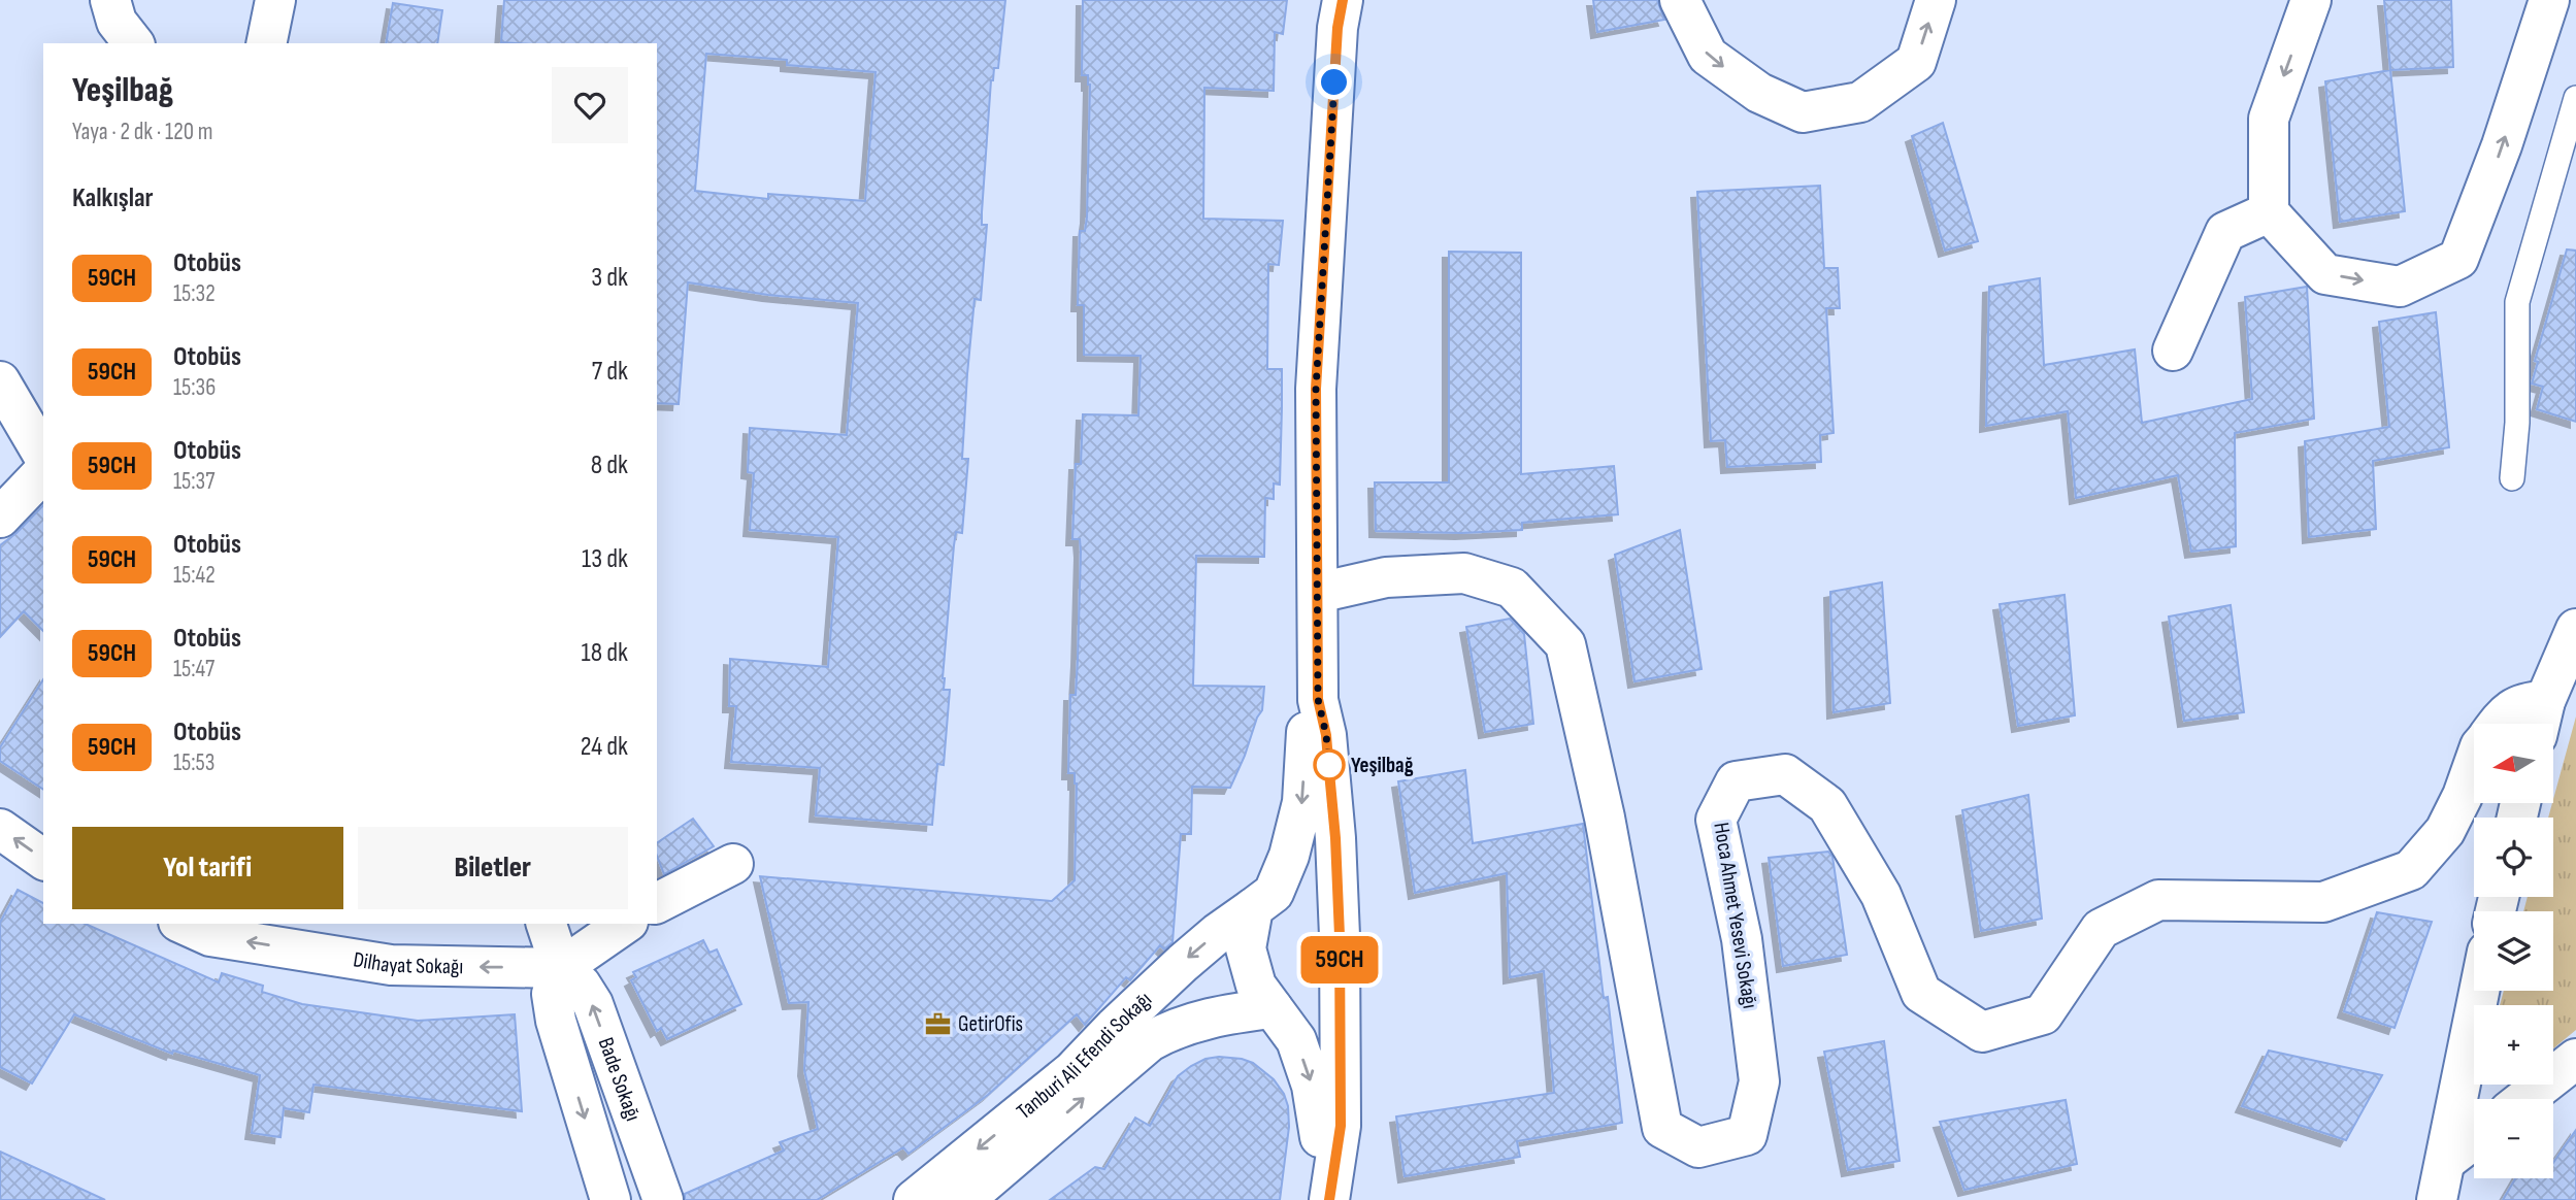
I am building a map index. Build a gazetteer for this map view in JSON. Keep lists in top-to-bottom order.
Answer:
{
  "streets": {
    "street": [
      "Hoca Ahmet Yesevi Sokağı",
      "Dilhayat Sokağı",
      "Tanburi Ali Efendi Sokağı",
      "Bade Sokağı"
    ]
  },
  "crossings": [
    ["Dilhayat Sokağı", "Bade Sokağı"]
  ],
  "one_way": ["Dilhayat Sokağı"],
  "places": {
    "other": ["Yeşilbağ"],
    "office": ["GetirOfis"]
  },
  "lines": ["bus line 59CH"],
  "north": "left",
  "page": {
    "on_map": "59CH",
    "heading": [
      ["Yeşilbağ", "Yaya · 2 dk · 120 m"],
      "Kalkışlar"
    ],
    "list": [
      {
        "mark": "59CH",
        "name": "Otobüs",
        "note": "15:32",
        "value": "3 dk"
      },
      {
        "mark": "59CH",
        "name": "Otobüs",
        "note": "15:36",
        "value": "7 dk"
      },
      {
        "mark": "59CH",
        "name": "Otobüs",
        "note": "15:37",
        "value": "8 dk"
      },
      {
        "mark": "59CH",
        "name": "Otobüs",
        "note": "15:42",
        "value": "13 dk"
      },
      {
        "mark": "59CH",
        "name": "Otobüs",
        "note": "15:47",
        "value": "18 dk"
      },
      {
        "mark": "59CH",
        "name": "Otobüs",
        "note": "15:53",
        "value": "24 dk"
      }
    ],
    "map_buttons": ["+", "−"],
    "buttons": ["Yol tarifi", "Biletler"]
  }
}
